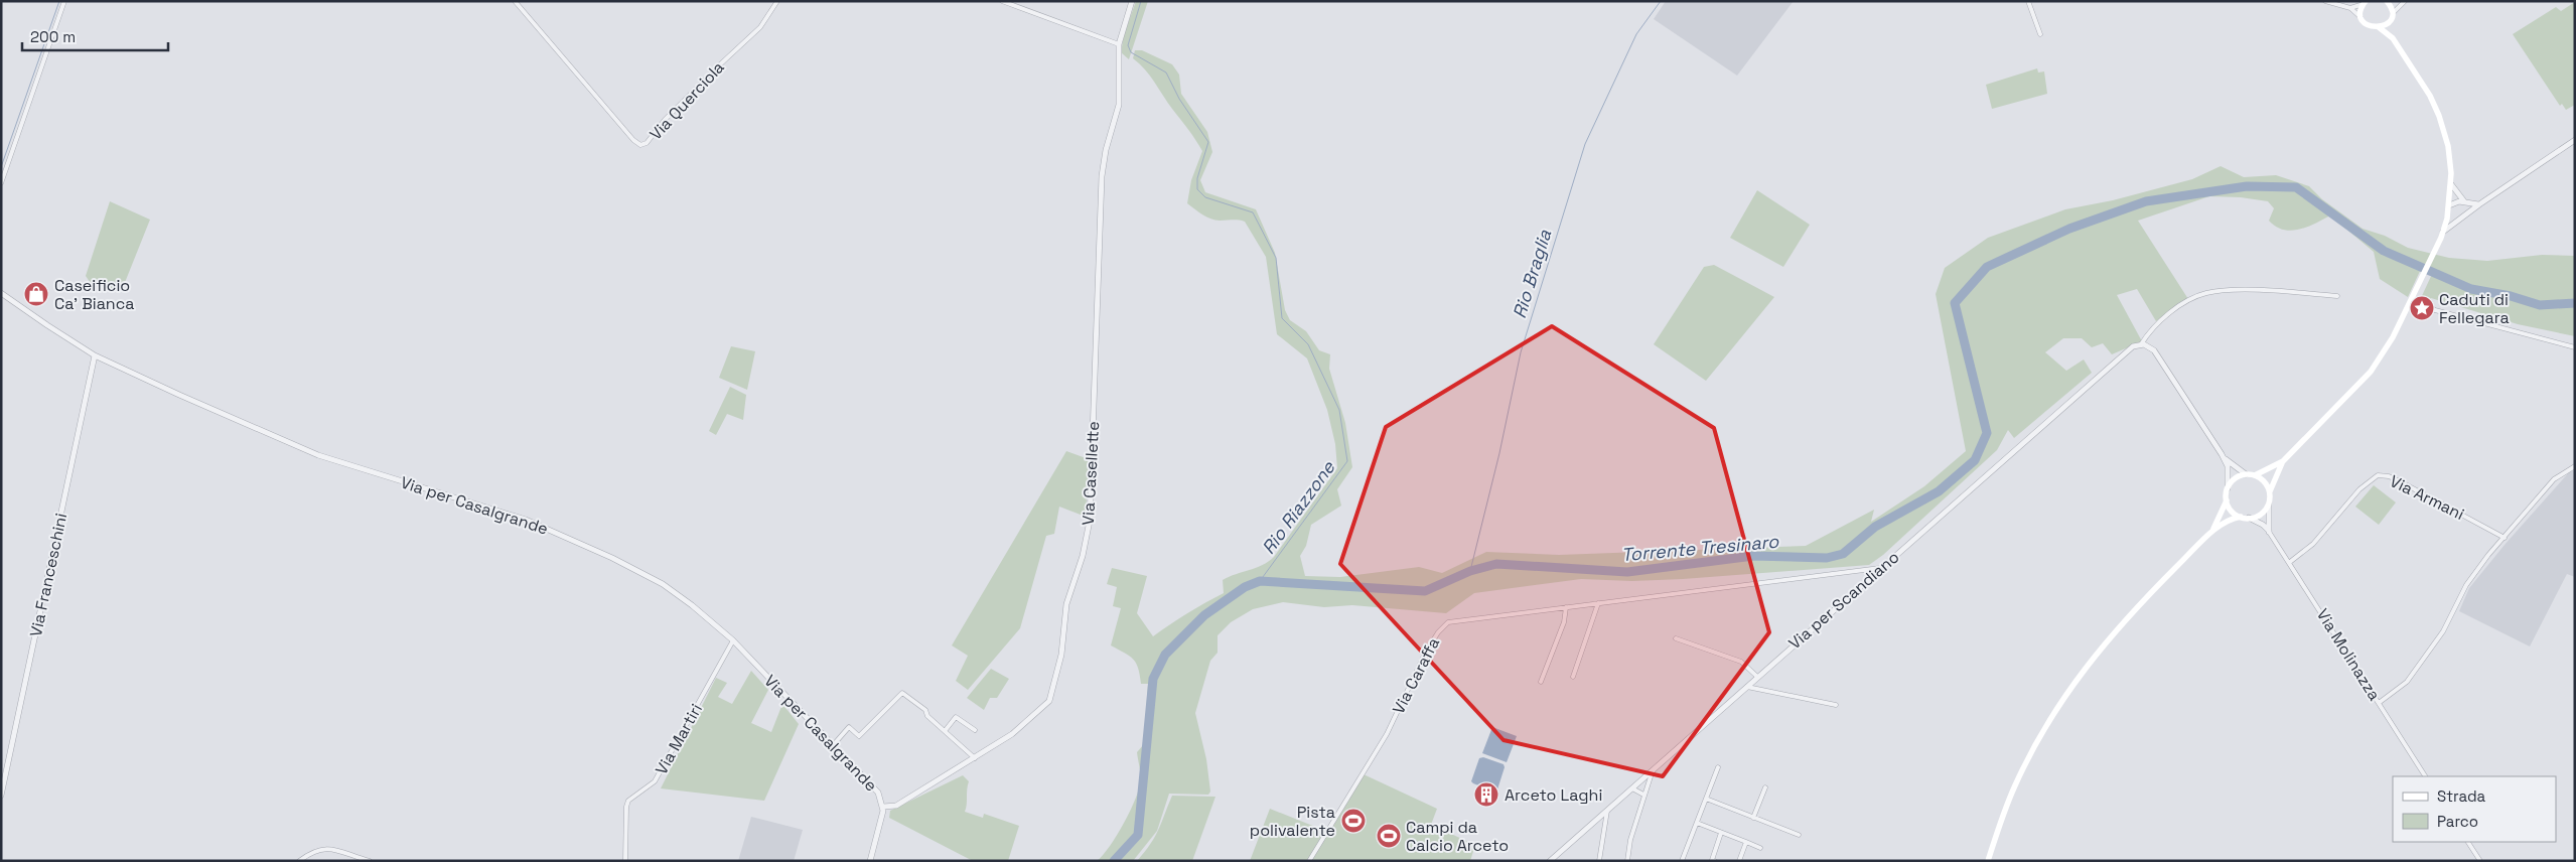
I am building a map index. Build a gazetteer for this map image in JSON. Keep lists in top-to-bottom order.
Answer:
{
  "streets": {
    "street": [
      "Via Querciola",
      "Via Casellette",
      "Via Armani",
      "Via per Casalgrande",
      "Via Franceschini",
      "Via per Scandiano",
      "Via Molinazza",
      "Via Caraffa",
      "Via Martiri"
    ]
  },
  "crossings": [
    ["Via Casellette", "Via per Casalgrande"],
    ["Via Armani", "Via Molinazza"],
    ["Via per Casalgrande", "Via Franceschini"],
    ["Via per Casalgrande", "Via Martiri"],
    ["Via per Scandiano", "Via Caraffa"]
  ],
  "water": ["Rio Braglia", "Rio Riazzone", "Torrente Tresinaro"],
  "places": {
    "shop": ["Caseificio Ca' Bianca"],
    "place": ["Caduti di Fellegara"],
    "building": ["Arceto Laghi"],
    "sports": ["Pista polivalente", "Campi da Calcio Arceto"]
  },
  "legend": ["Strada", "Parco"],
  "scale_bar": "200 m"
}
